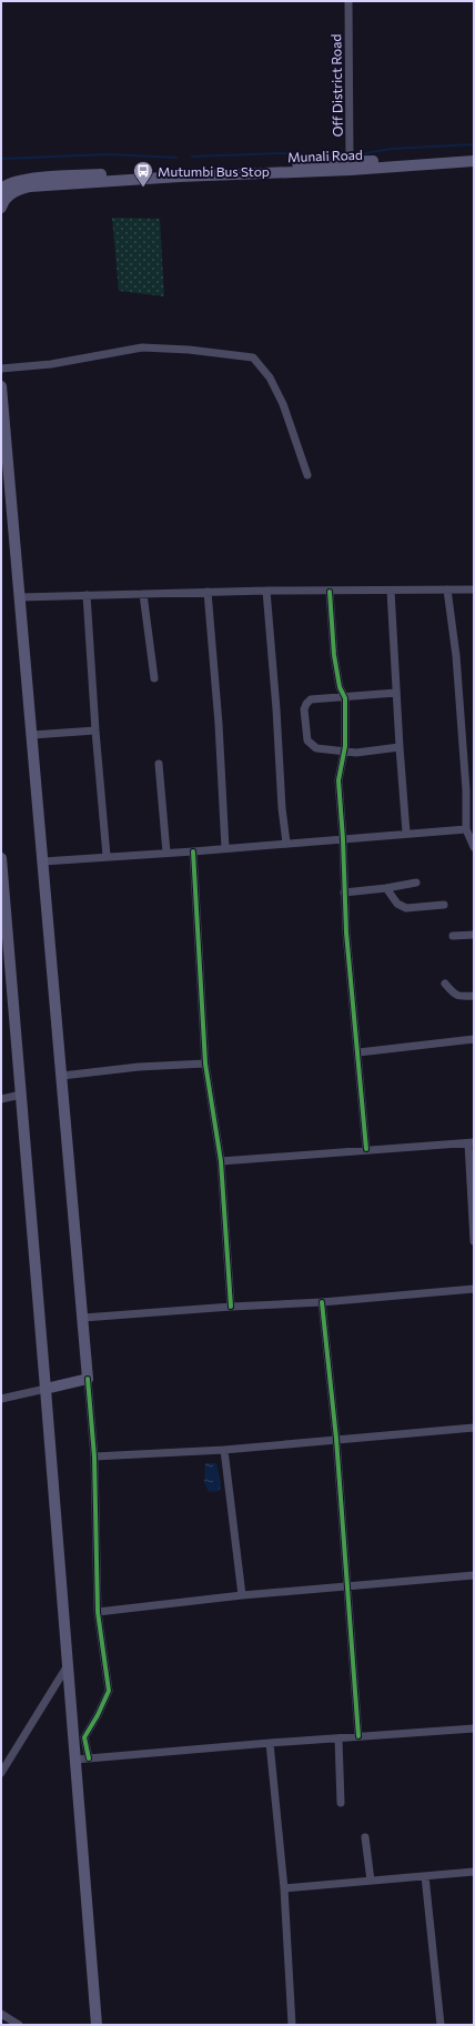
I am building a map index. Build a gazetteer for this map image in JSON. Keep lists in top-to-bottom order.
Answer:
{
  "streets": {
    "main road": ["Munali Road"],
    "street": ["Off District Road"]
  },
  "crossings": [
    ["Off District Road", "Munali Road"]
  ],
  "places": {
    "bus stop": ["Mutumbi Bus Stop"]
  }
}
